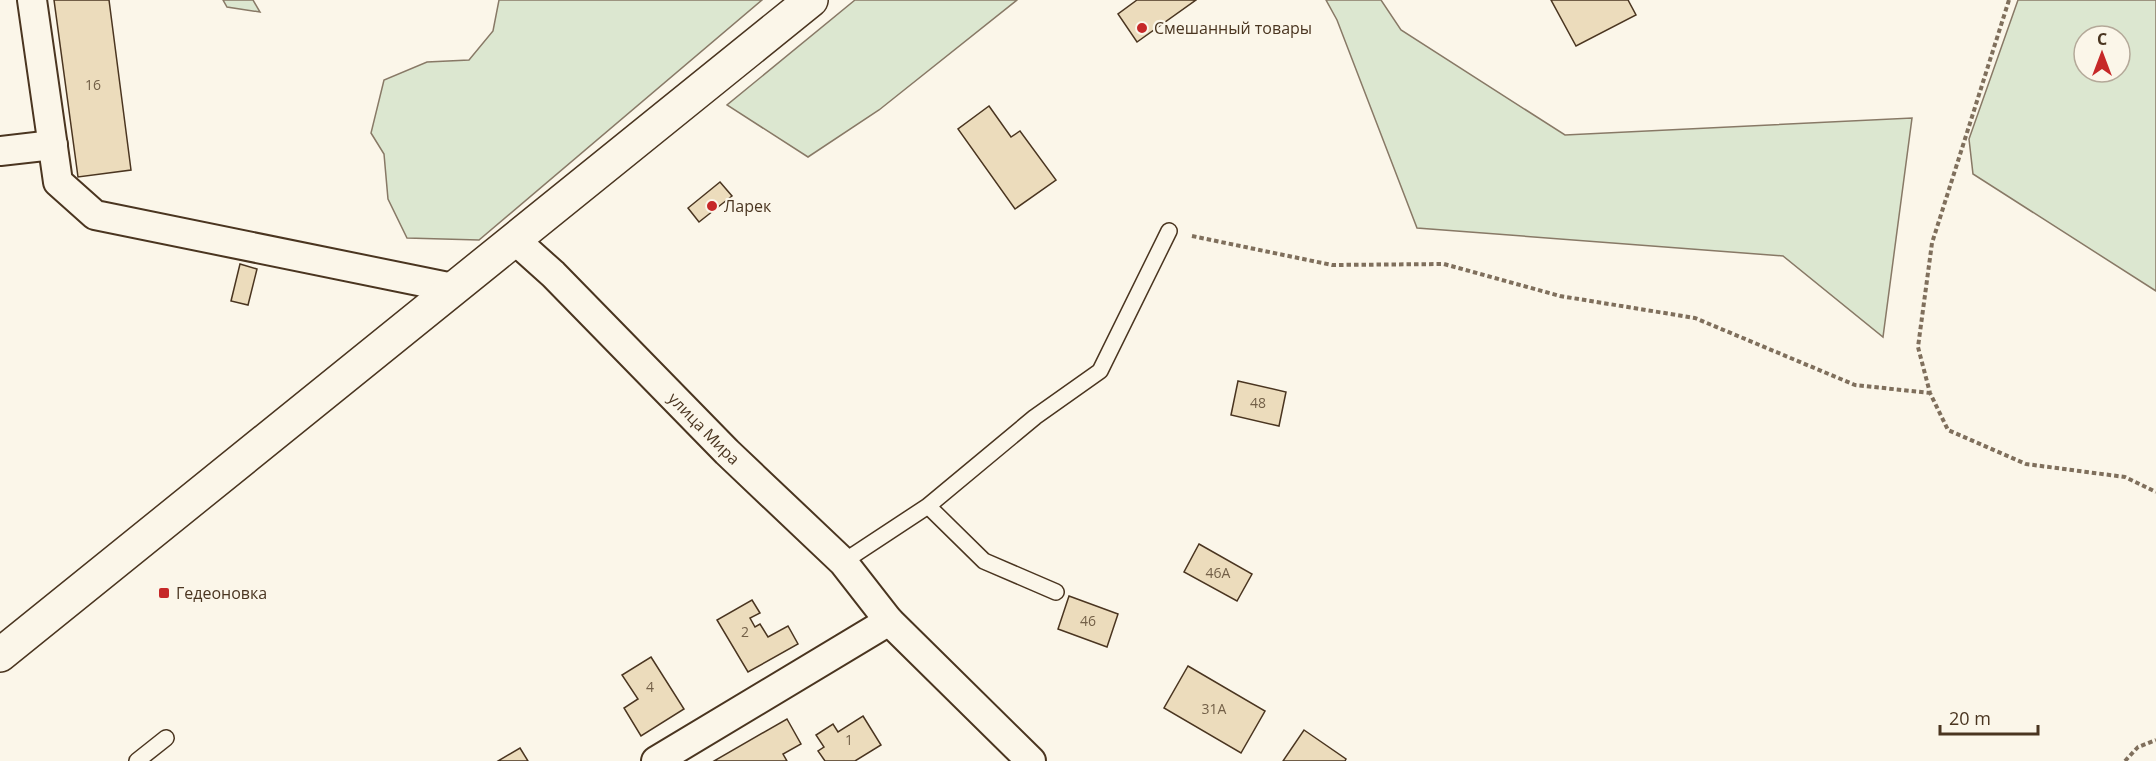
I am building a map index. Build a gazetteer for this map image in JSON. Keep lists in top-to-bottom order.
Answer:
{
  "streets": {
    "street": ["улица Мира"]
  },
  "places": {
    "other": ["Смешанный товары", "Ларек"],
    "transit": ["Гедеоновка"]
  },
  "house_numbers": [
    "16",
    "48",
    "46А",
    "46",
    "2",
    "4",
    "31А",
    "1"
  ],
  "scale_bar": "20 m",
  "north": "top"
}
